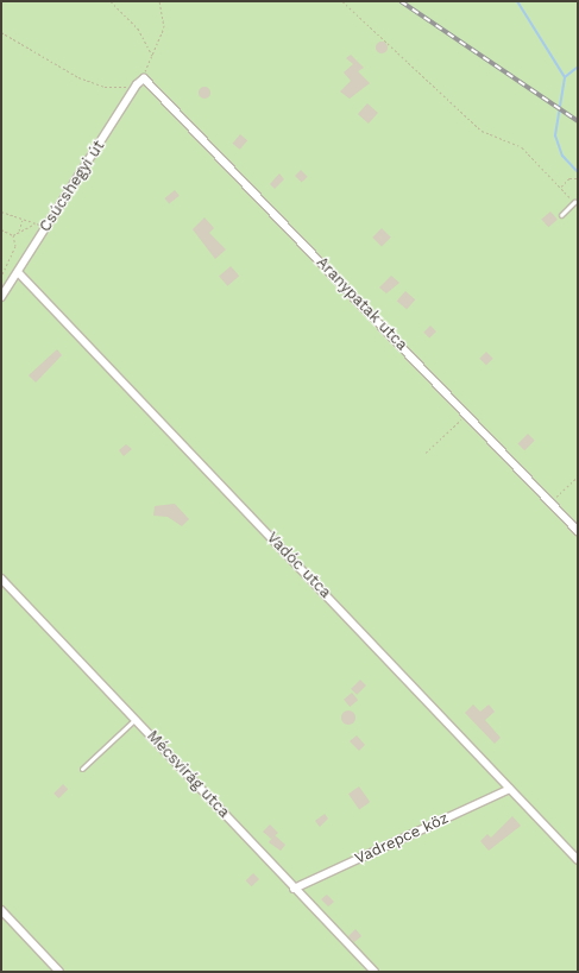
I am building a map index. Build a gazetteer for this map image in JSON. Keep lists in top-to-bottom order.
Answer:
{
  "streets": {
    "street": [
      "Csúcshegyi út",
      "Aranypatak utca",
      "Vadóc utca",
      "Mécsvirág utca",
      "Vadrepce köz"
    ]
  },
  "crossings": [
    ["Csúcshegyi út", "Aranypatak utca"],
    ["Csúcshegyi út", "Vadóc utca"],
    ["Vadóc utca", "Vadrepce köz"],
    ["Mécsvirág utca", "Vadrepce köz"]
  ]
}
